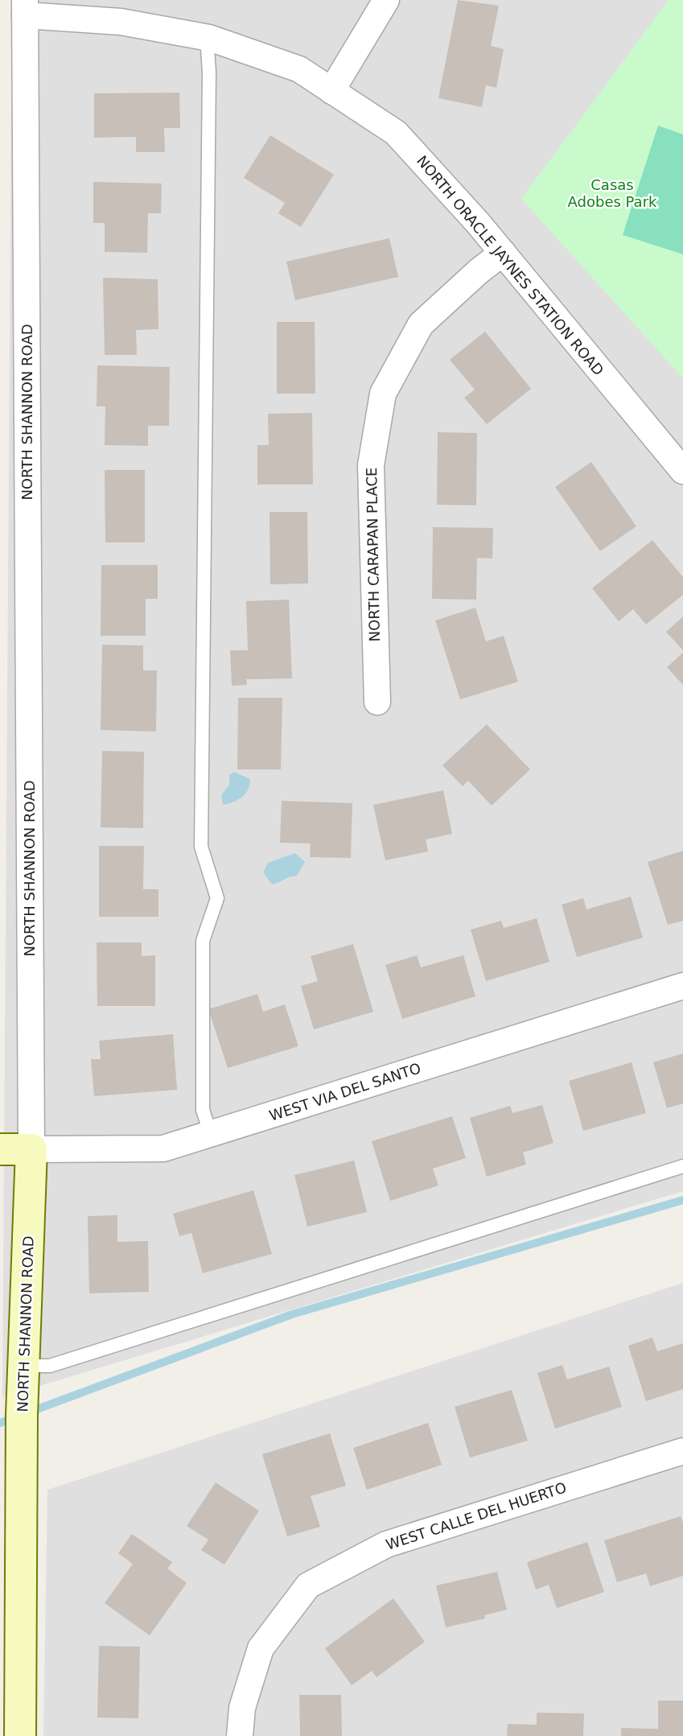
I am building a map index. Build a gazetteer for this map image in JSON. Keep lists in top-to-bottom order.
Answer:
{
  "streets": {
    "street": [
      "NORTH ORACLE JAYNES STATION ROAD",
      "NORTH SHANNON ROAD",
      "NORTH CARAPAN PLACE",
      "WEST VIA DEL SANTO",
      "WEST CALLE DEL HUERTO"
    ]
  },
  "crossings": [
    ["NORTH ORACLE JAYNES STATION ROAD", "NORTH SHANNON ROAD"],
    ["NORTH ORACLE JAYNES STATION ROAD", "NORTH CARAPAN PLACE"],
    ["NORTH SHANNON ROAD", "WEST VIA DEL SANTO"]
  ],
  "parks": ["Casas Adobes Park"]
}
